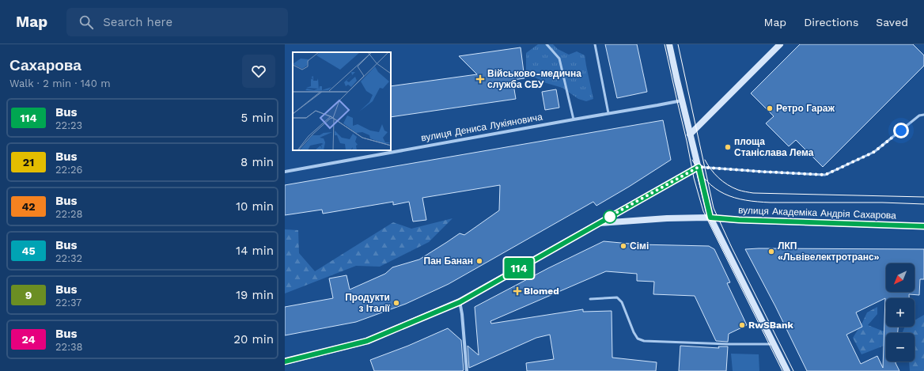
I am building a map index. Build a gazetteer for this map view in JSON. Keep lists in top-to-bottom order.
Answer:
{
  "streets": {
    "main road": ["вулиця Академіка Андрія Сахарова"],
    "street": ["вулиця Дениса Лукіяновича"]
  },
  "places": {
    "health": ["Військово-медична служба СБУ", "Biomed"],
    "other": [
      "Ретро Гараж",
      "площа Станіслава Лема",
      "Сімі",
      "ЛКП «Львівелектротранс»",
      "Пан Банан",
      "Продукти з Італії",
      "RwSBank"
    ]
  },
  "lines": ["bus line 114"],
  "north": "bottom left",
  "page": {
    "header": "Map",
    "search": "Search here",
    "nav": ["Map", "Directions", "Saved"],
    "heading": ["Сахарова", "Walk · 2 min · 140 m"],
    "on_map": "114",
    "list": [
      {
        "mark": "114",
        "name": "Bus",
        "note": "22:23",
        "value": "5 min"
      },
      {
        "mark": "21",
        "name": "Bus",
        "note": "22:26",
        "value": "8 min"
      },
      {
        "mark": "42",
        "name": "Bus",
        "note": "22:28",
        "value": "10 min"
      },
      {
        "mark": "45",
        "name": "Bus",
        "note": "22:32",
        "value": "14 min"
      },
      {
        "mark": "9",
        "name": "Bus",
        "note": "22:37",
        "value": "19 min"
      },
      {
        "mark": "24",
        "name": "Bus",
        "note": "22:38",
        "value": "20 min"
      }
    ],
    "map_buttons": ["+", "−"]
  }
}
